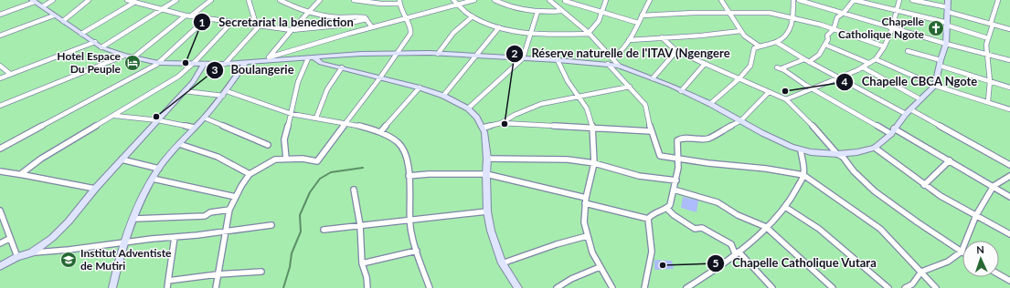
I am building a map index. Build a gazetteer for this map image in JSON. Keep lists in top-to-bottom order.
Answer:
{
  "places": {
    "church": ["Chapelle Catholique Ngote"],
    "hotel": ["Hotel Espace Du Peuple"],
    "other": [
      "Secretariat la benediction",
      "Chapelle CBCA Ngote",
      "Boulangerie",
      "Réserve naturelle de l'ITAV (Ngengere",
      "Chapelle Catholique Vutara"
    ],
    "school or university": ["Institut Adventiste de Mutiri"]
  },
  "north": "top"
}
